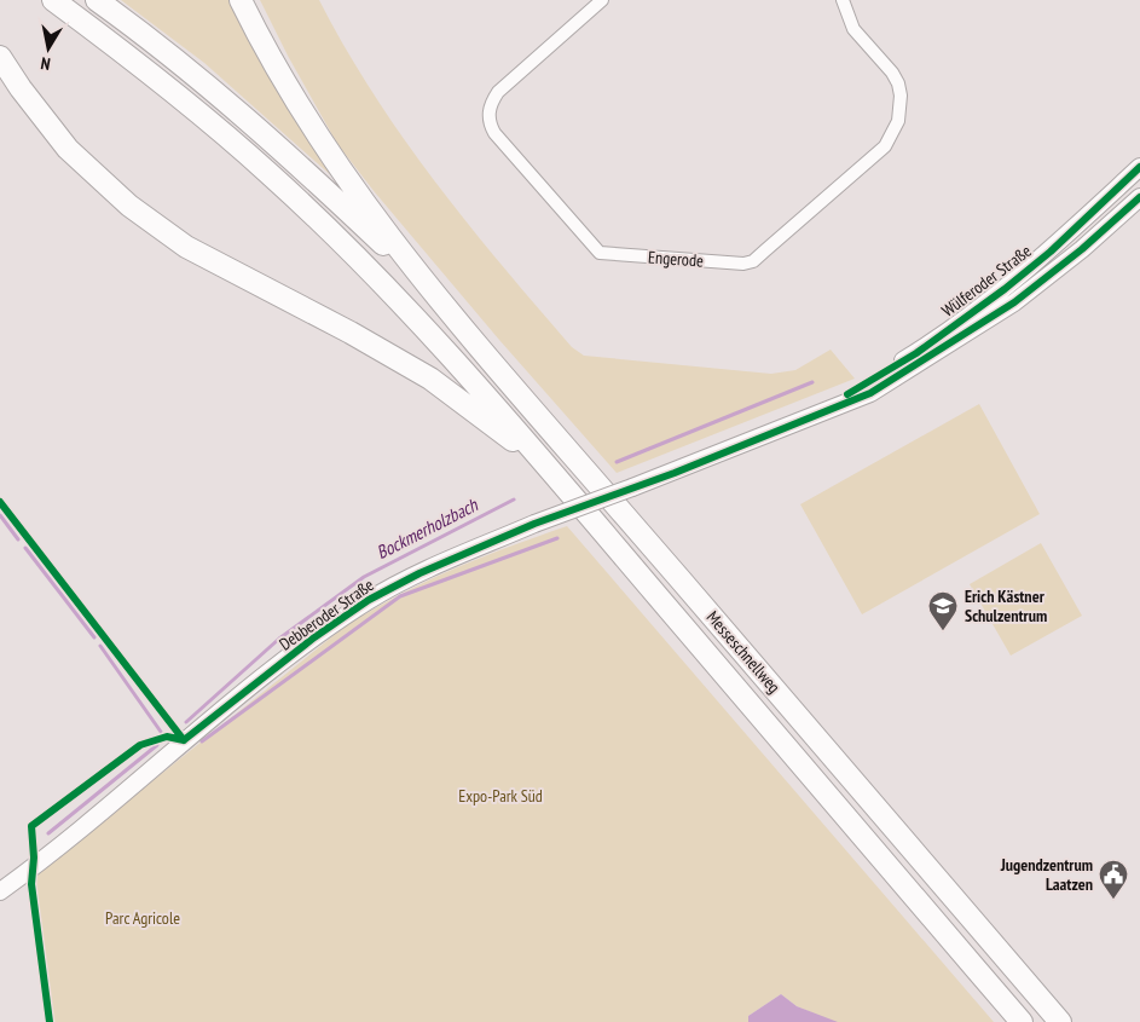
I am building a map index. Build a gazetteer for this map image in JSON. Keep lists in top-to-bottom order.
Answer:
{
  "streets": {
    "highway": ["Messeschnellweg"],
    "street": ["Engerode", "Wülferoder Straße", "Debberoder Straße"]
  },
  "crossings": [
    ["Wülferoder Straße", "Debberoder Straße"]
  ],
  "water": ["Bockmerholzbach"],
  "parks": ["Expo-Park Süd", "Parc Agricole"],
  "places": {
    "school or university": ["Erich Kästner Schulzentrum"],
    "public building": ["Jugendzentrum Laatzen"]
  },
  "north": "bottom"
}
